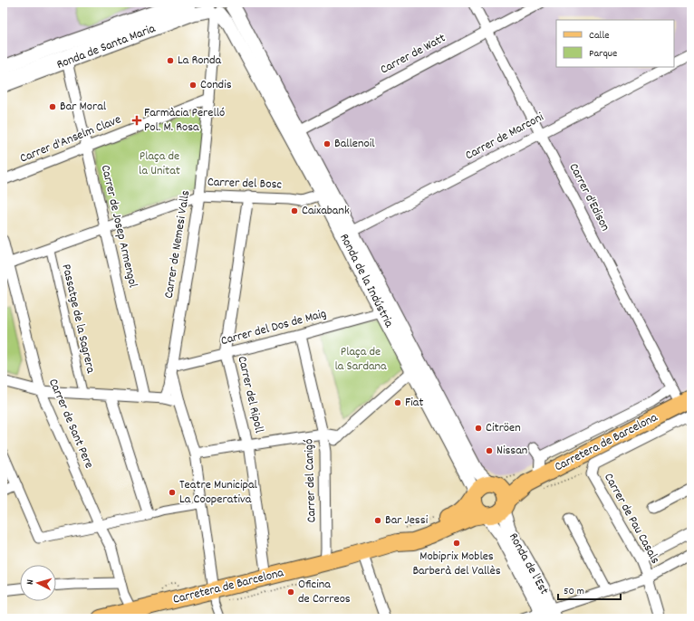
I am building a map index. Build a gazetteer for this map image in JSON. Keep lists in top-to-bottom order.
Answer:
{
  "streets": {
    "main road": ["Carretera de Barcelona"],
    "street": [
      "Ronda de Santa Maria",
      "Carrer de Watt",
      "Carrer de Marconi",
      "Carrer d'Anselm Clave",
      "Carrer del Bosc",
      "Carrer d'Edison",
      "Carrer de Josep Armengol",
      "Carrer de Nemesi Valls",
      "Ronda de la Indústria",
      "Passatge de la Sagrera",
      "Carrer del Dos de Maig",
      "Carrer del Ripoll",
      "Carrer de Sant Pere",
      "Carrer del Canigó",
      "Carrer de Pau Casals",
      "Ronda de l'Est"
    ]
  },
  "crossings": [
    ["Ronda de Santa Maria", "Carrer de Josep Armengol"],
    ["Ronda de Santa Maria", "Carrer de Nemesi Valls"],
    ["Ronda de Santa Maria", "Ronda de la Indústria"],
    ["Carrer de Watt", "Carrer d'Edison"],
    ["Carrer de Watt", "Ronda de la Indústria"],
    ["Carrer de Marconi", "Carrer d'Edison"],
    ["Carrer de Marconi", "Ronda de la Indústria"],
    ["Carrer d'Anselm Clave", "Carrer de Josep Armengol"],
    ["Carrer d'Anselm Clave", "Carrer de Nemesi Valls"],
    ["Carrer del Bosc", "Carrer de Josep Armengol"],
    ["Carrer del Bosc", "Carrer de Nemesi Valls"],
    ["Carrer del Bosc", "Ronda de la Indústria"],
    ["Carrer del Bosc", "Passatge de la Sagrera"],
    ["Carrer del Bosc", "Carrer del Ripoll"],
    ["Carrer del Bosc", "Carrer de Sant Pere"],
    ["Carrer d'Edison", "Carretera de Barcelona"],
    ["Carrer de Nemesi Valls", "Ronda de la Indústria"],
    ["Carrer de Nemesi Valls", "Carrer del Dos de Maig"],
    ["Carrer de Nemesi Valls", "Carretera de Barcelona"],
    ["Ronda de la Indústria", "Carrer del Dos de Maig"],
    ["Ronda de la Indústria", "Carretera de Barcelona"],
    ["Ronda de la Indústria", "Ronda de l'Est"],
    ["Carrer del Dos de Maig", "Carrer del Ripoll"],
    ["Carrer del Dos de Maig", "Carrer del Canigó"],
    ["Carrer del Ripoll", "Carretera de Barcelona"],
    ["Carrer de Sant Pere", "Carretera de Barcelona"],
    ["Carretera de Barcelona", "Carrer del Canigó"],
    ["Carretera de Barcelona", "Carrer de Pau Casals"],
    ["Carretera de Barcelona", "Ronda de l'Est"]
  ],
  "parks": ["Plaça de la Unitat", "Plaça de la Sardana"],
  "places": {
    "other": [
      "La Ronda",
      "Condis",
      "Bar Moral",
      "Ballenoil",
      "Caixabank",
      "Fiat",
      "Citröen",
      "Nissan",
      "Teatre Municipal La Cooperativa",
      "Bar Jessi",
      "Mobiprix Mobles Barberà del Vallès",
      "Oficina de Correos"
    ],
    "health": ["Farmàcia Perelló Pol. M. Rosa"]
  },
  "legend": ["Calle", "Parque"],
  "scale_bar": "50 m",
  "north": "left"
}
